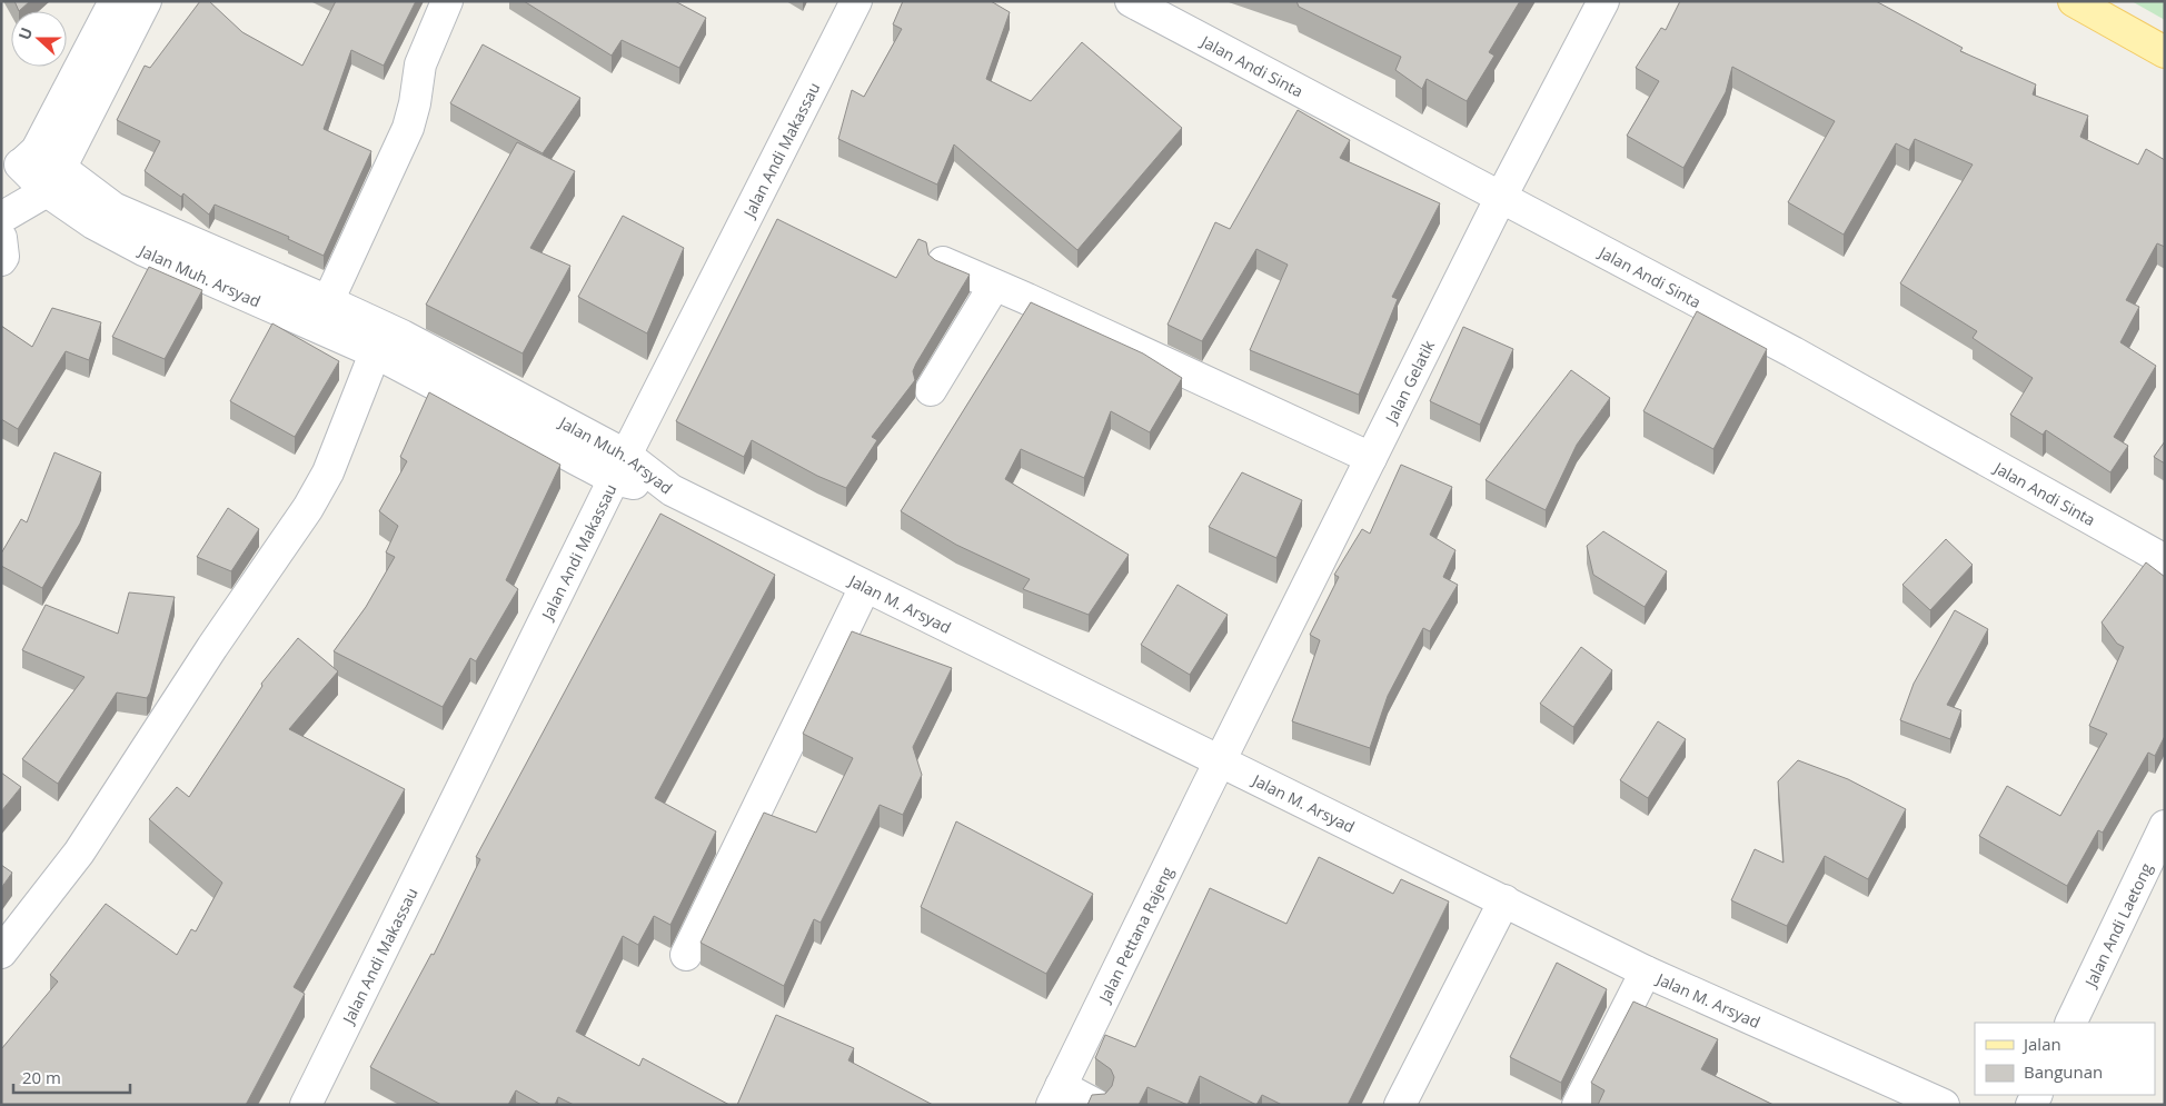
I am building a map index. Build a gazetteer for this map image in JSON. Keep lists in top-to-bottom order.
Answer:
{
  "streets": {
    "street": [
      "Jalan Andi Sinta",
      "Jalan Andi Makassau",
      "Jalan Muh. Arsyad",
      "Jalan Gelatik",
      "Jalan M. Arsyad",
      "Jalan Andi Laetong",
      "Jalan Pettana Rajeng"
    ]
  },
  "crossings": [
    ["Jalan Andi Sinta", "Jalan Gelatik"],
    ["Jalan Andi Makassau", "Jalan Muh. Arsyad"],
    ["Jalan Muh. Arsyad", "Jalan M. Arsyad"],
    ["Jalan Gelatik", "Jalan M. Arsyad"],
    ["Jalan Gelatik", "Jalan Pettana Rajeng"],
    ["Jalan M. Arsyad", "Jalan Pettana Rajeng"]
  ],
  "legend": ["Jalan", "Bangunan"],
  "scale_bar": "20 m",
  "north": "left"
}
